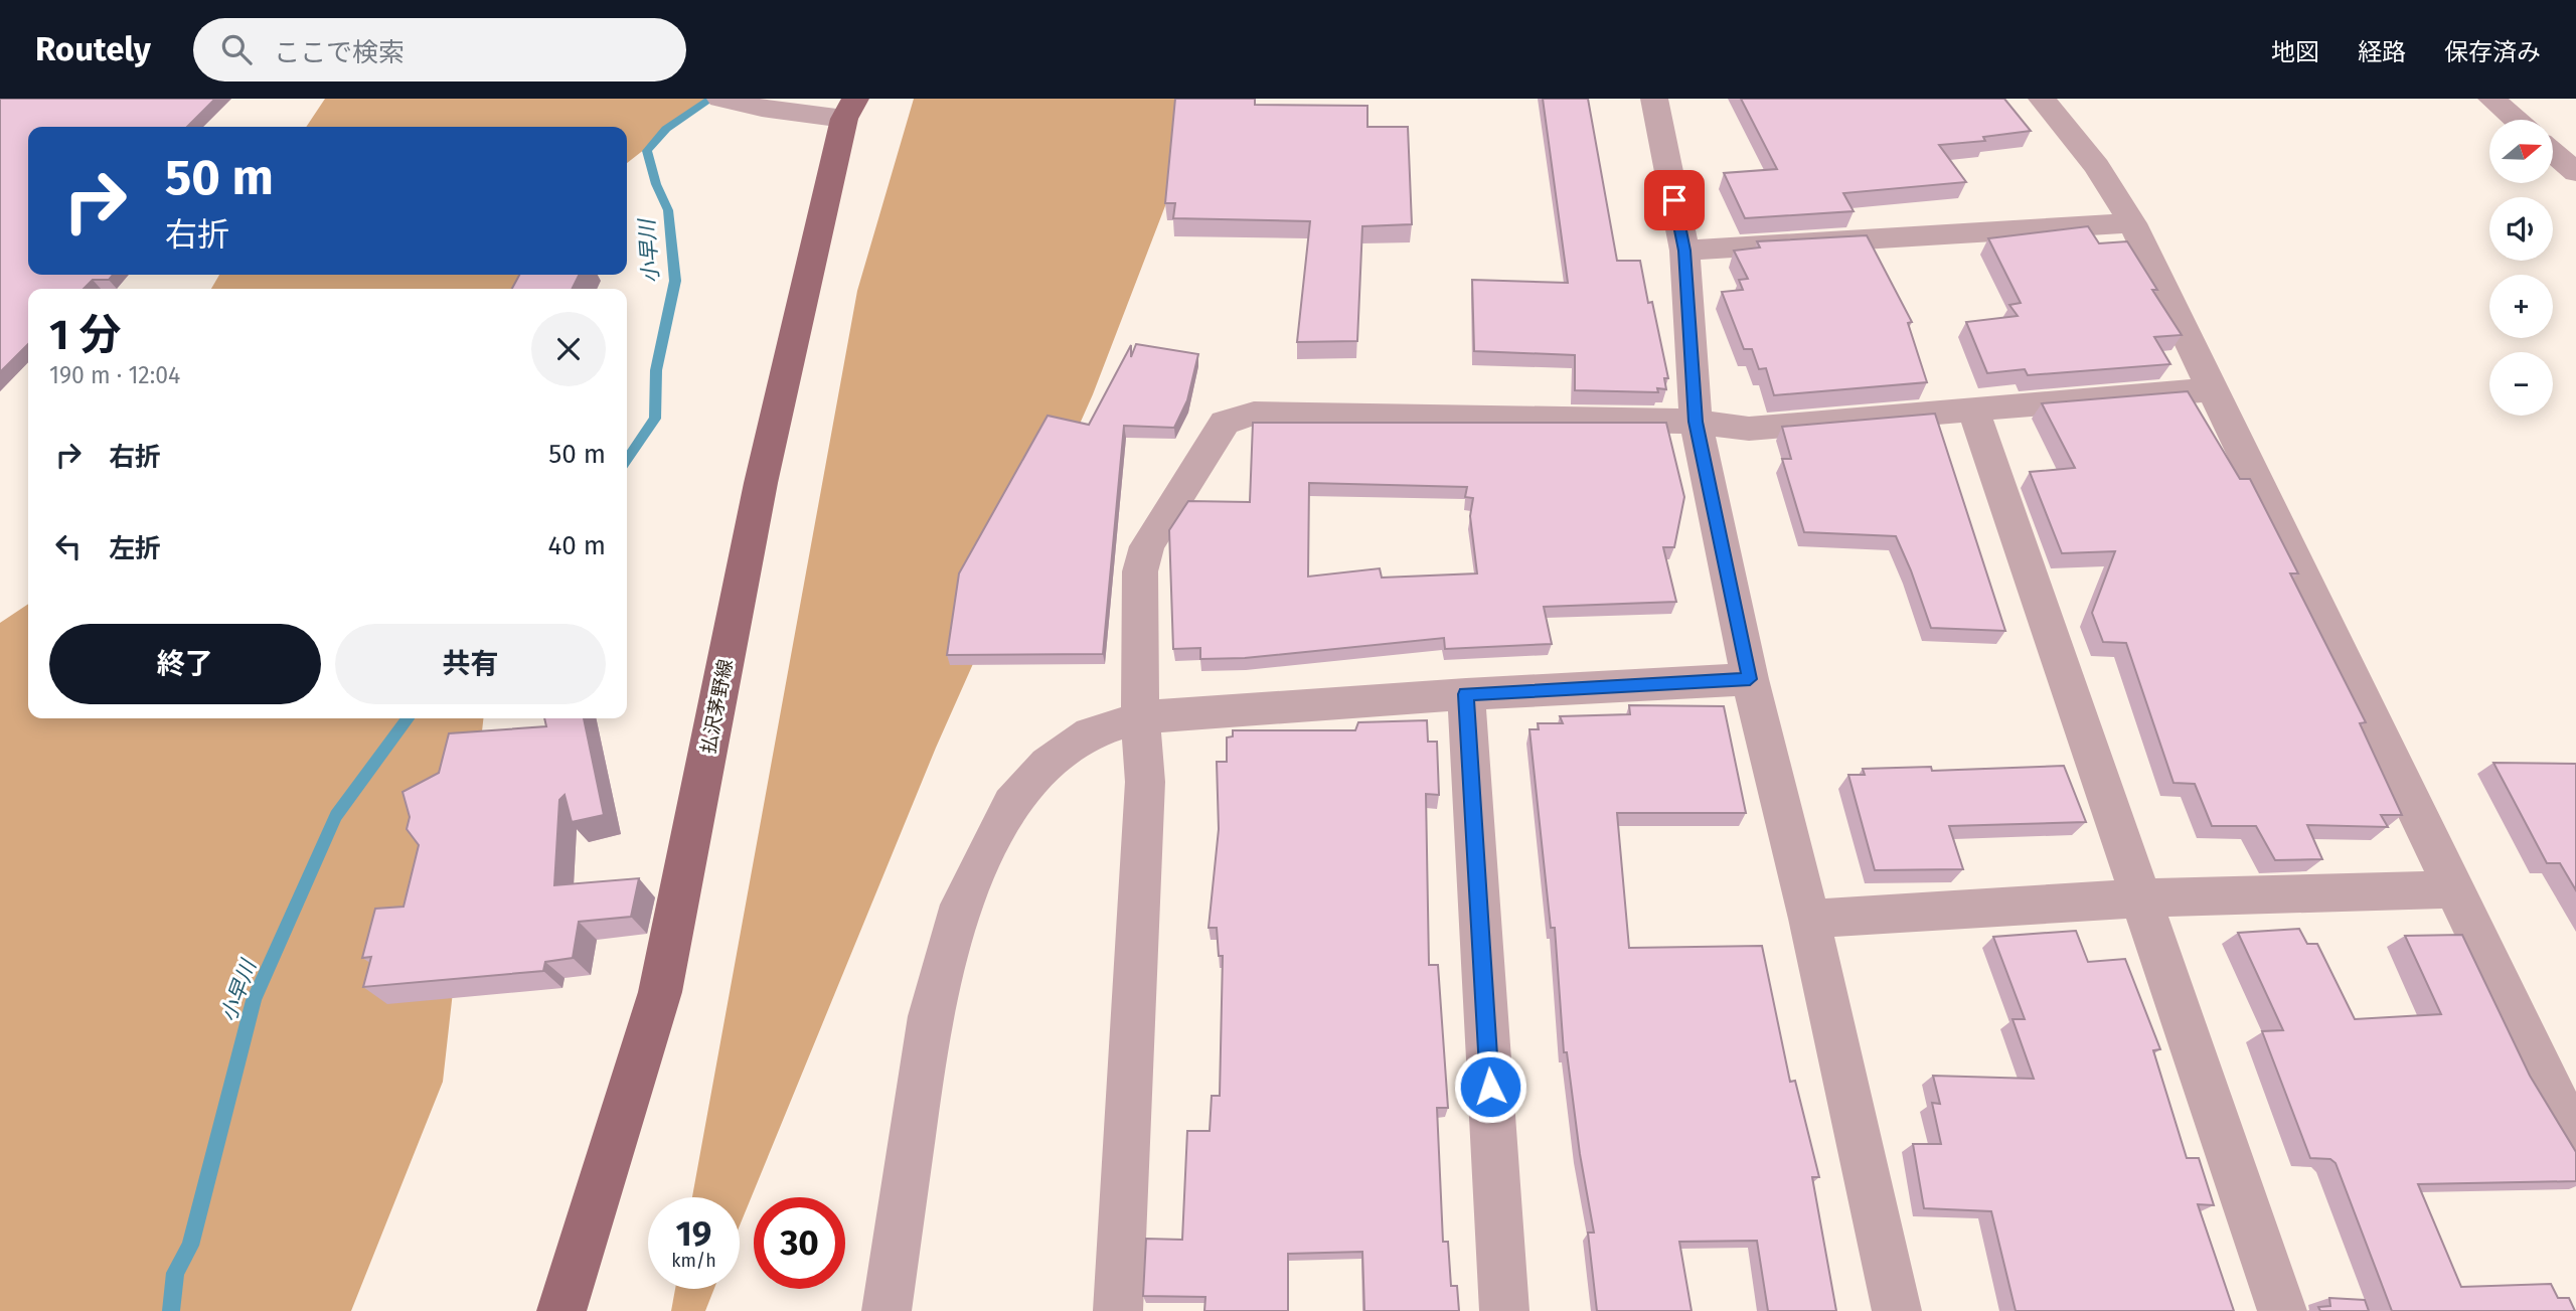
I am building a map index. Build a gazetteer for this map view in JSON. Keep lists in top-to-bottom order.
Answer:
{
  "streets": {
    "main road": ["払沢茅野線"]
  },
  "water": ["小早川"],
  "north": "right",
  "page": {
    "header": "Routely",
    "search": "ここで検索",
    "nav": ["地図", "経路", "保存済み"],
    "map_buttons": ["+", "−"],
    "turn": ["50 m", "右折"],
    "heading": ["1 分", "190 m · 12:04"],
    "list": [
      {
        "name": "右折",
        "value": "50 m"
      },
      {
        "name": "左折",
        "value": "40 m"
      }
    ],
    "buttons": ["終了", "共有"],
    "speed": "19 km/h",
    "limit": "30"
  }
}
